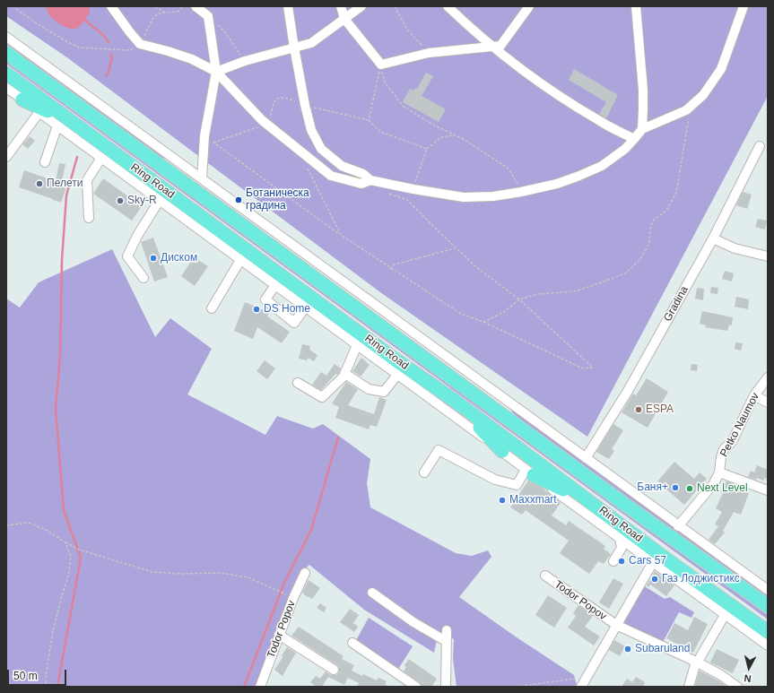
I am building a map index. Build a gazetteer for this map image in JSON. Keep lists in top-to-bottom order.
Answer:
{
  "streets": {
    "highway": ["Ring Road"],
    "street": ["Gradina", "Petko Naumov", "Todor Popov"]
  },
  "places": [
    "Пелети",
    "Ботаническа градина",
    "Sky-R",
    "Диском",
    "DS Home",
    "ESPA",
    "Баня+",
    "Next Level",
    "Maxxmart",
    "Cars 57",
    "Газ Лоджистикс",
    "Subaruland"
  ],
  "scale_bar": "50 m",
  "north": "bottom"
}
